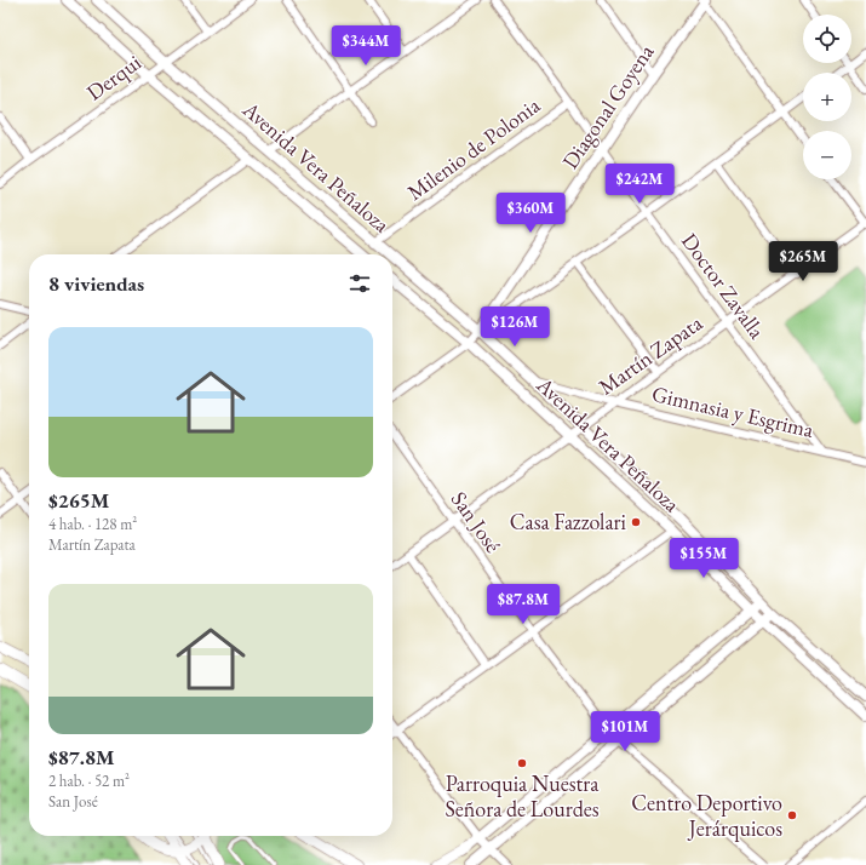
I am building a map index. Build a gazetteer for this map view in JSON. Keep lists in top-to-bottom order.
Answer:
{
  "streets": {
    "main road": ["Diagonal Goyena", "Avenida Vera Peñaloza"],
    "street": [
      "Derqui",
      "Milenio de Polonia",
      "Doctor Zavalla",
      "Martín Zapata",
      "Gimnasia y Esgrima",
      "San José"
    ]
  },
  "crossings": [
    ["Derqui", "Avenida Vera Peñaloza"],
    ["Diagonal Goyena", "Avenida Vera Peñaloza"],
    ["Diagonal Goyena", "Doctor Zavalla"],
    ["Milenio de Polonia", "Avenida Vera Peñaloza"],
    ["Milenio de Polonia", "Doctor Zavalla"],
    ["Avenida Vera Peñaloza", "Martín Zapata"],
    ["Avenida Vera Peñaloza", "Gimnasia y Esgrima"],
    ["Doctor Zavalla", "Martín Zapata"],
    ["Doctor Zavalla", "Gimnasia y Esgrima"],
    ["Martín Zapata", "Gimnasia y Esgrima"],
    ["Martín Zapata", "San José"]
  ],
  "places": ["Casa Fazzolari", "Parroquia Nuestra Señora de Lourdes", "Centro Deportivo Jerárquicos"],
  "page": {
    "map_buttons": ["+", "−"],
    "price": [
      "$344M",
      "$242M",
      "$360M",
      "$265M",
      "$126M",
      "$155M",
      "$87.8M",
      "$101M"
    ],
    "heading": "8 viviendas",
    "list": [
      {
        "name": "$265M",
        "note": "4 hab. · 128 m² · Martín Zapata"
      },
      {
        "name": "$87.8M",
        "note": "2 hab. · 52 m² · San José"
      }
    ]
  }
}
